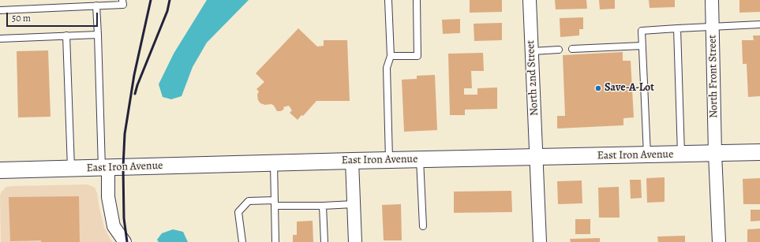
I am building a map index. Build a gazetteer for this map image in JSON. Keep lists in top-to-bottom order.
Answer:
{
  "streets": {
    "street": ["North Front Street", "North 2nd Street", "East Iron Avenue"]
  },
  "crossings": [
    ["North Front Street", "East Iron Avenue"],
    ["North 2nd Street", "East Iron Avenue"]
  ],
  "places": ["Save-A-Lot"],
  "scale_bar": "50 m"
}
